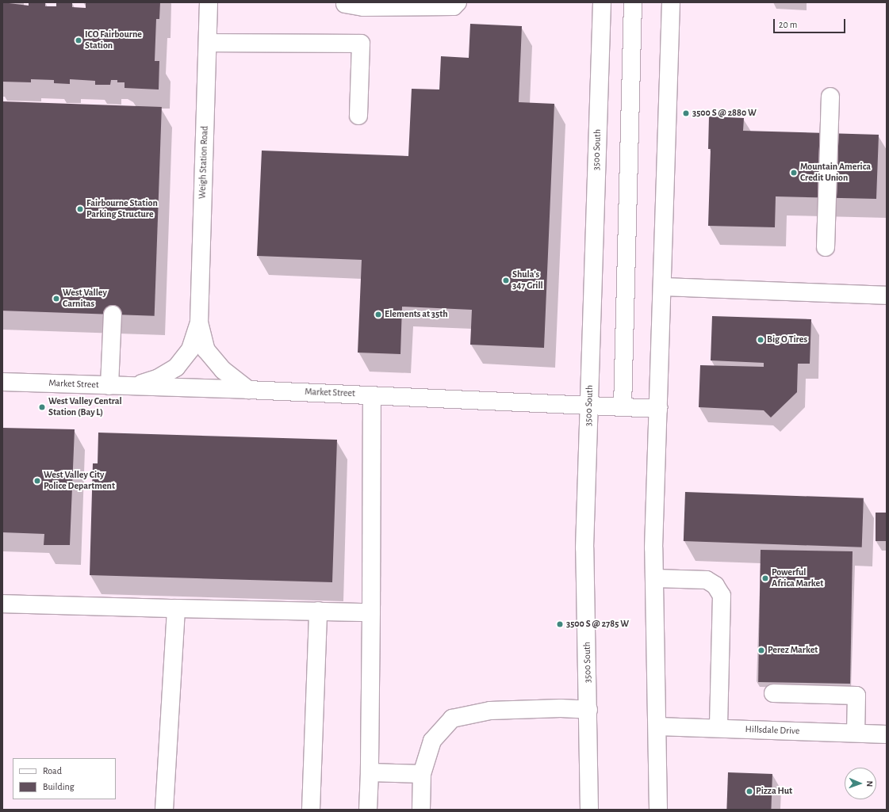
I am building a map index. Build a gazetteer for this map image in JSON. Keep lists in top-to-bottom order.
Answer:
{
  "streets": {
    "main road": [
      "3500 South",
      "Weigh Station Road",
      "Market Street",
      "Hillsdale Drive"
    ]
  },
  "crossings": [
    ["3500 South", "Market Street"],
    ["Weigh Station Road", "Market Street"]
  ],
  "places": [
    "ICO Fairbourne Station",
    "3500 S @ 2880 W",
    "Mountain America Credit Union",
    "Fairbourne Station Parking Structure",
    "Shula’s 347 Grill",
    "West Valley Carnitas",
    "Elements at 35th",
    "Big O Tires",
    "West Valley Central Station (Bay L)",
    "West Valley City Police Department",
    "Powerful Africa Market",
    "3500 S @ 2785 W",
    "Perez Market",
    "Pizza Hut"
  ],
  "legend": ["Road", "Building"],
  "scale_bar": "20 m",
  "north": "right"
}
